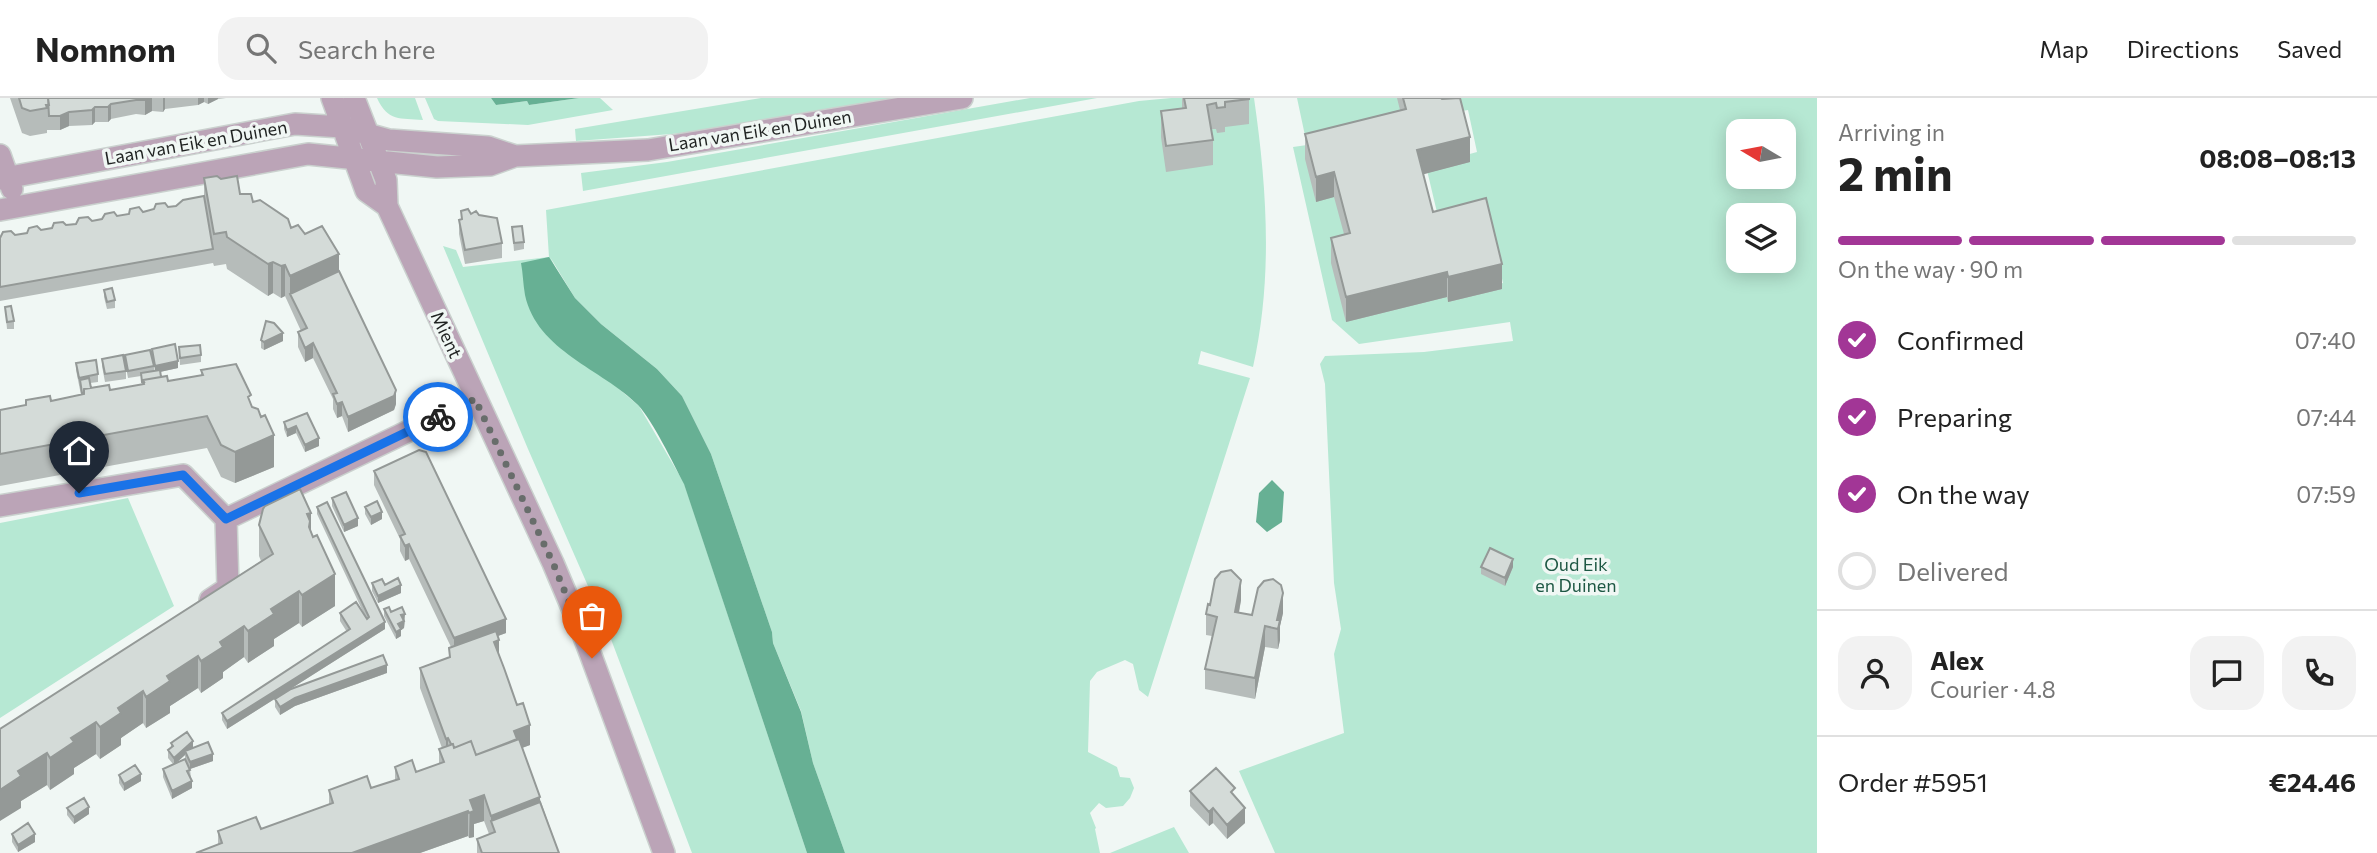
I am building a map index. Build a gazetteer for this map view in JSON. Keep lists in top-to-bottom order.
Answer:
{
  "streets": {
    "street": ["Laan van Eik en Duinen", "Mient"]
  },
  "crossings": [
    ["Laan van Eik en Duinen", "Mient"]
  ],
  "parks": ["Oud Eik en Duinen"],
  "north": "left",
  "page": {
    "header": "Nomnom",
    "search": "Search here",
    "nav": ["Map", "Directions", "Saved"],
    "heading": ["2 min", "Arriving in", "08:08–08:13"],
    "panel": [
      "Alex",
      "Courier · 4.8",
      "Order #5951",
      "€24.46"
    ],
    "bar": "On the way · 90 m",
    "list": [
      ["Confirmed", "07:40"],
      ["Preparing", "07:44"],
      ["On the way", "07:59"],
      "Delivered"
    ]
  }
}
